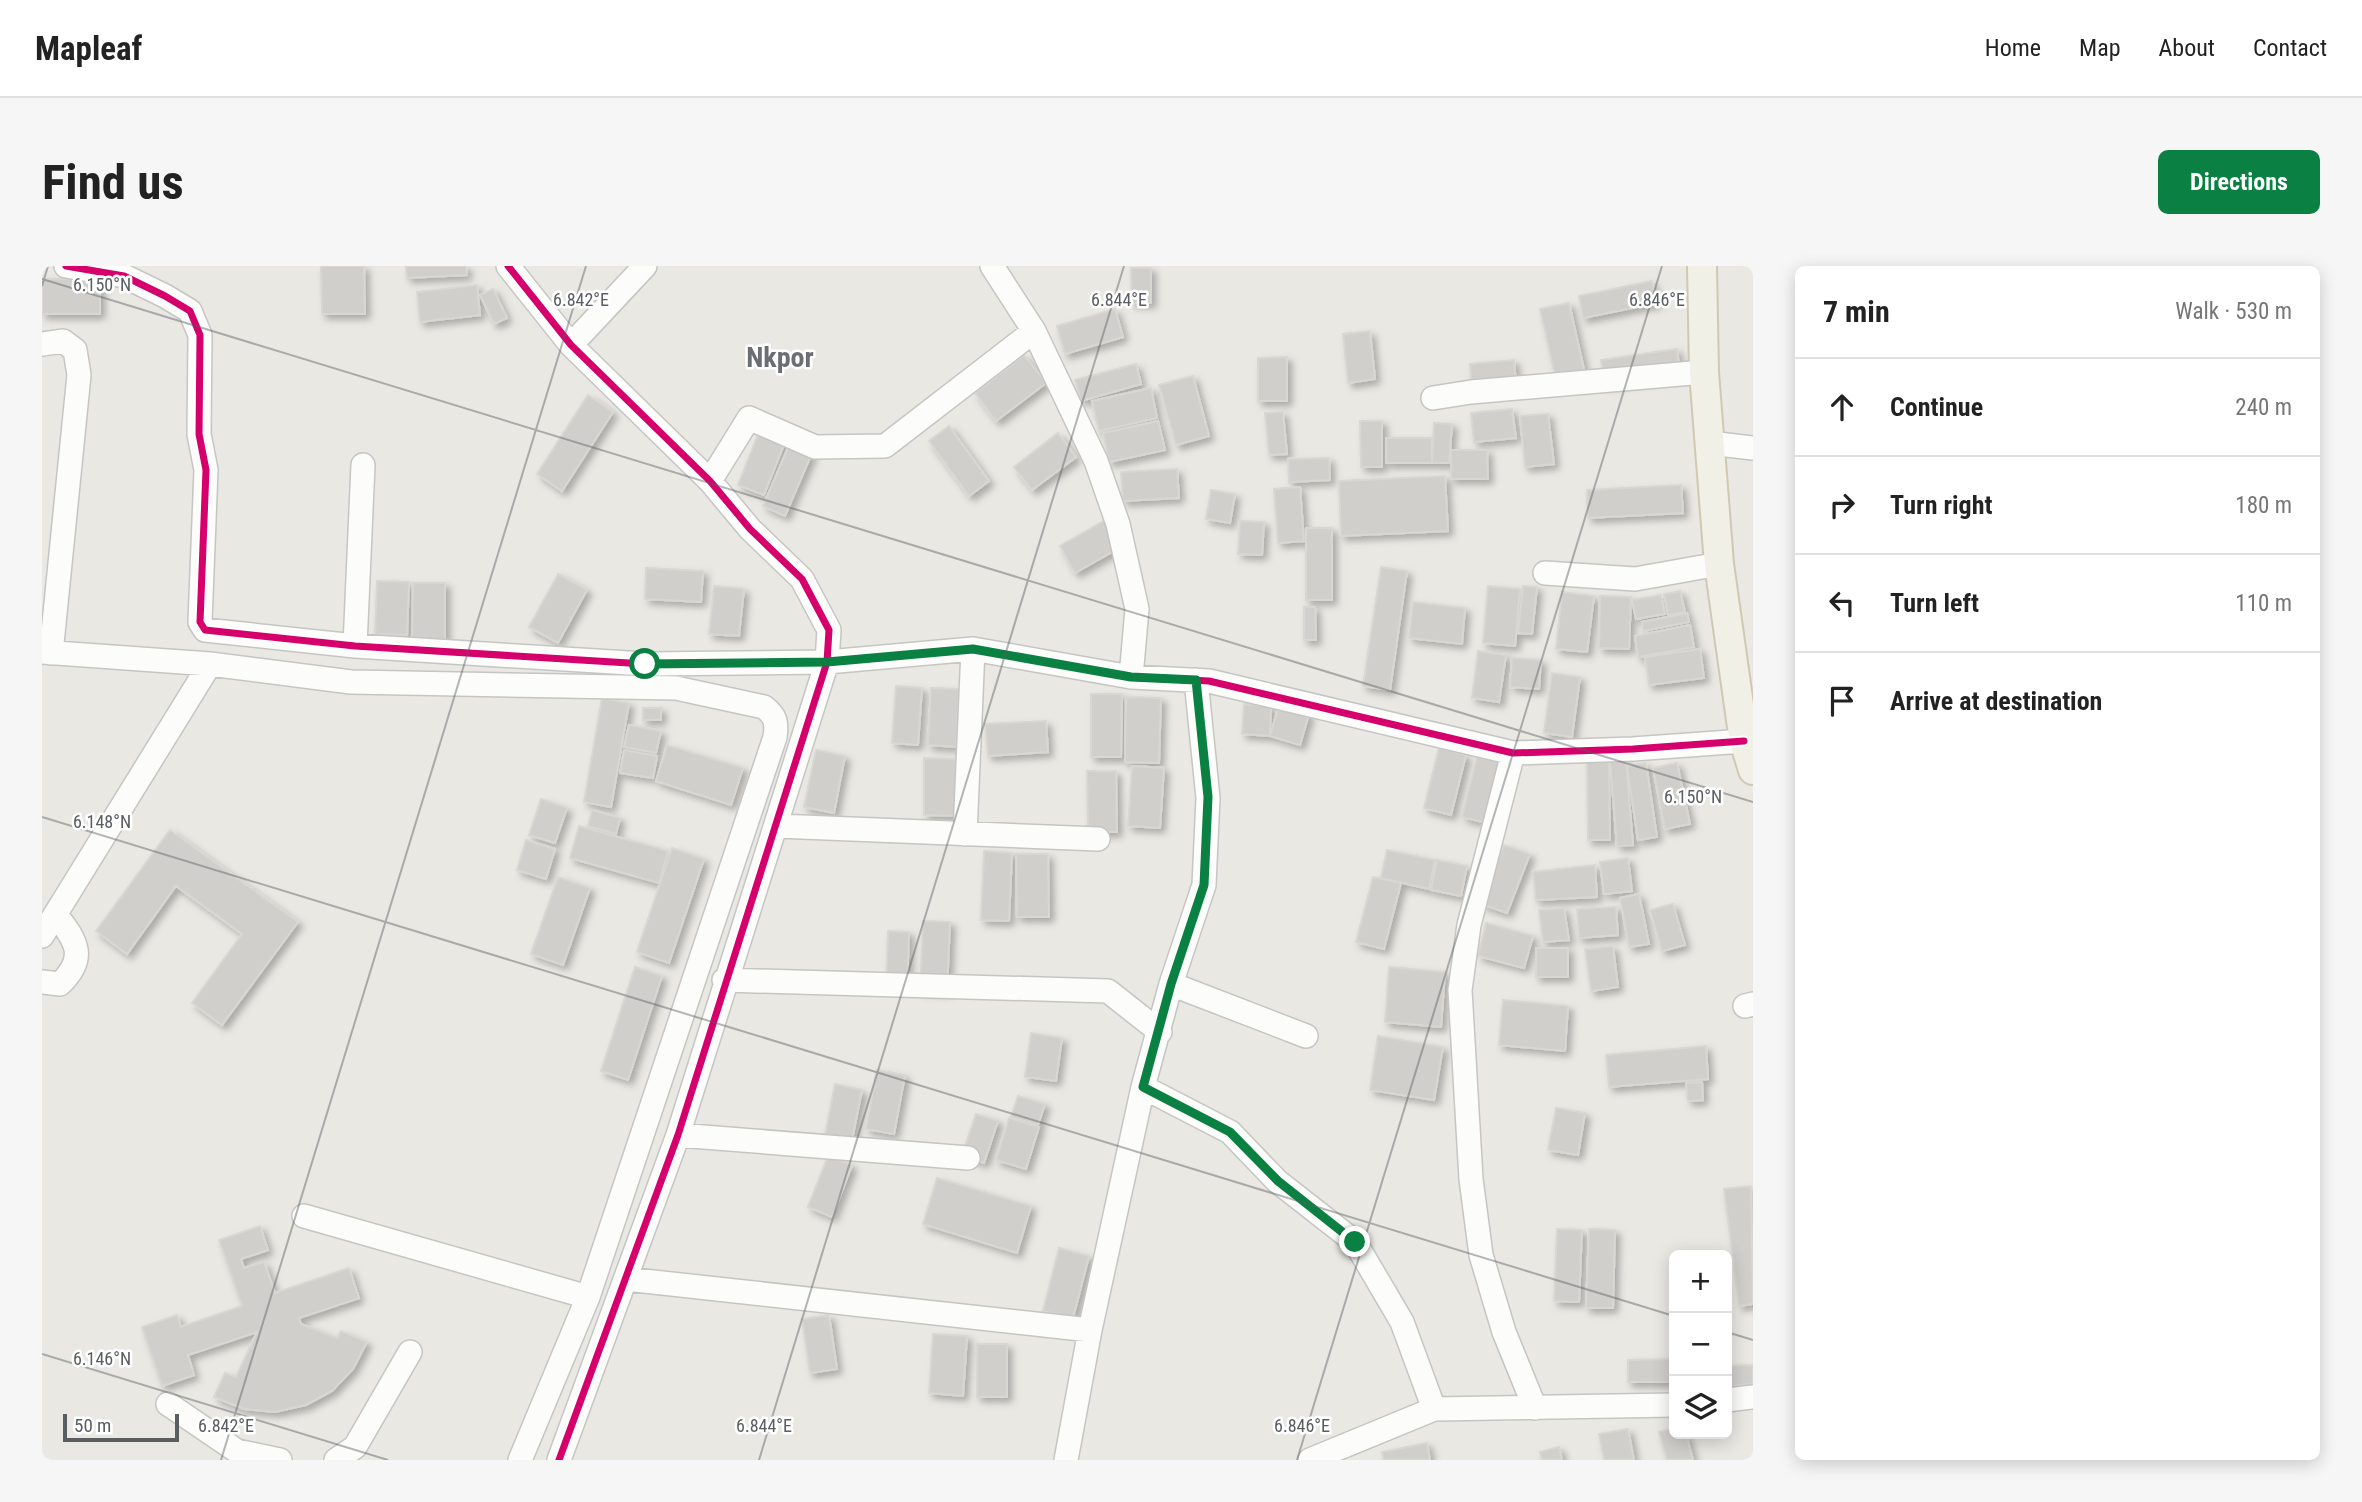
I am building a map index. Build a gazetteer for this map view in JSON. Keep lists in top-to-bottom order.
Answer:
{
  "districts": ["Nkpor"],
  "scale_bar": "50 m",
  "page": {
    "header": "Mapleaf",
    "nav": [
      "Home",
      "Map",
      "About",
      "Contact"
    ],
    "buttons": "Directions",
    "title": "Find us",
    "heading": ["7 min", "Walk · 530 m"],
    "list": [
      ["Continue", "240 m"],
      ["Turn right", "180 m"],
      ["Turn left", "110 m"],
      "Arrive at destination"
    ],
    "map_buttons": ["+", "−"],
    "scale": "50 m"
  },
  "coordinates": [
    "6.150°N",
    "6.842°E",
    "6.844°E",
    "6.846°E",
    "6.148°N",
    "6.146°N"
  ]
}
